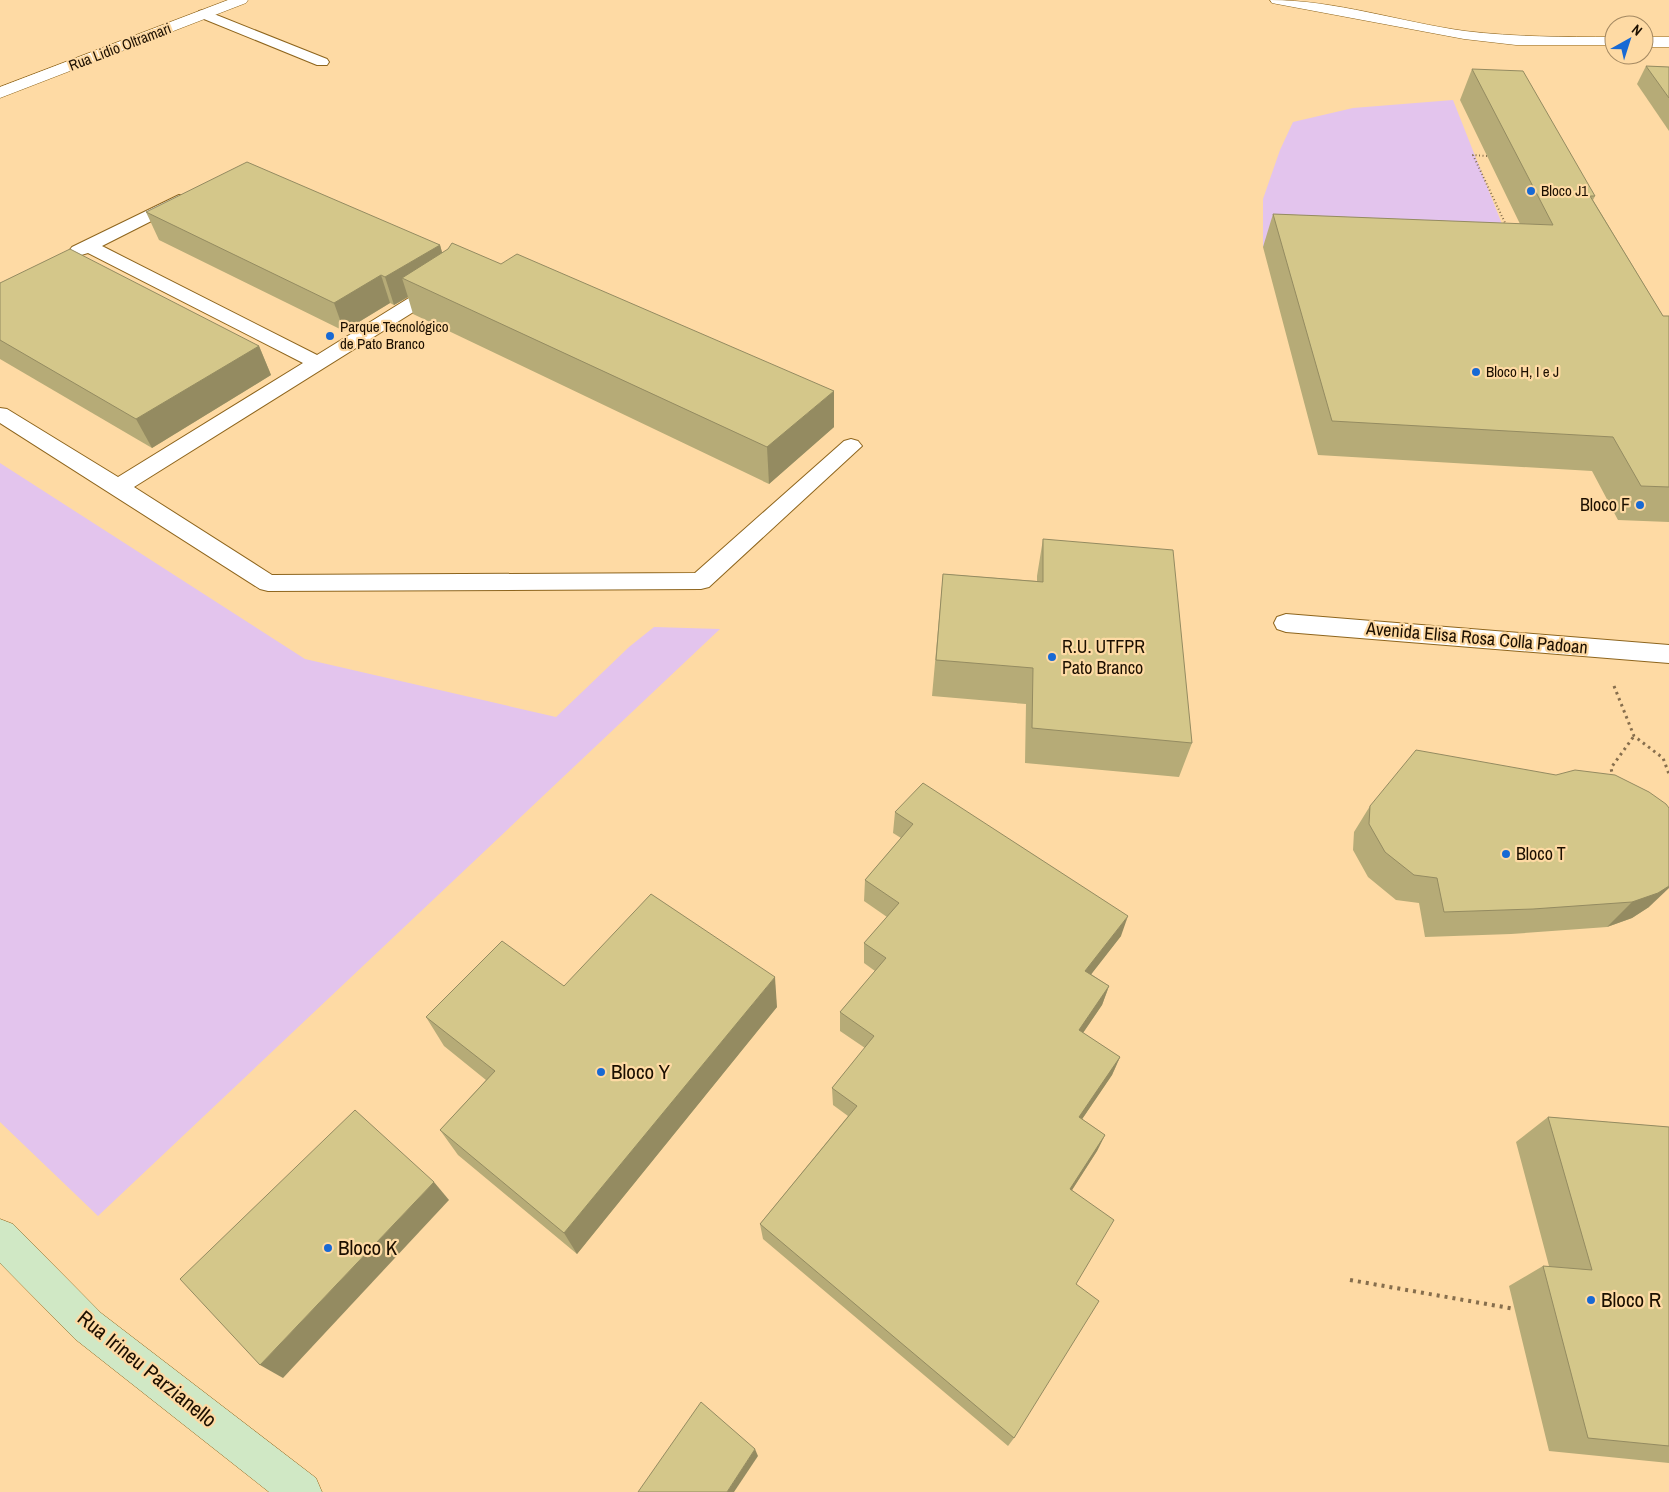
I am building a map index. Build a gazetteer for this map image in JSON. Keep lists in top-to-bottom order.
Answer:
{
  "streets": {
    "street": ["Rua Lidio Oltramari", "Rua Irineu Parzianello"],
    "lane": ["Avenida Elisa Rosa Colla Padoan"]
  },
  "places": [
    "Bloco J1",
    "Parque Tecnológico de Pato Branco",
    "Bloco H, I e J",
    "Bloco F",
    "R.U. UTFPR Pato Branco",
    "Bloco T",
    "Bloco Y",
    "Bloco K",
    "Bloco R"
  ],
  "north": "top right"
}
